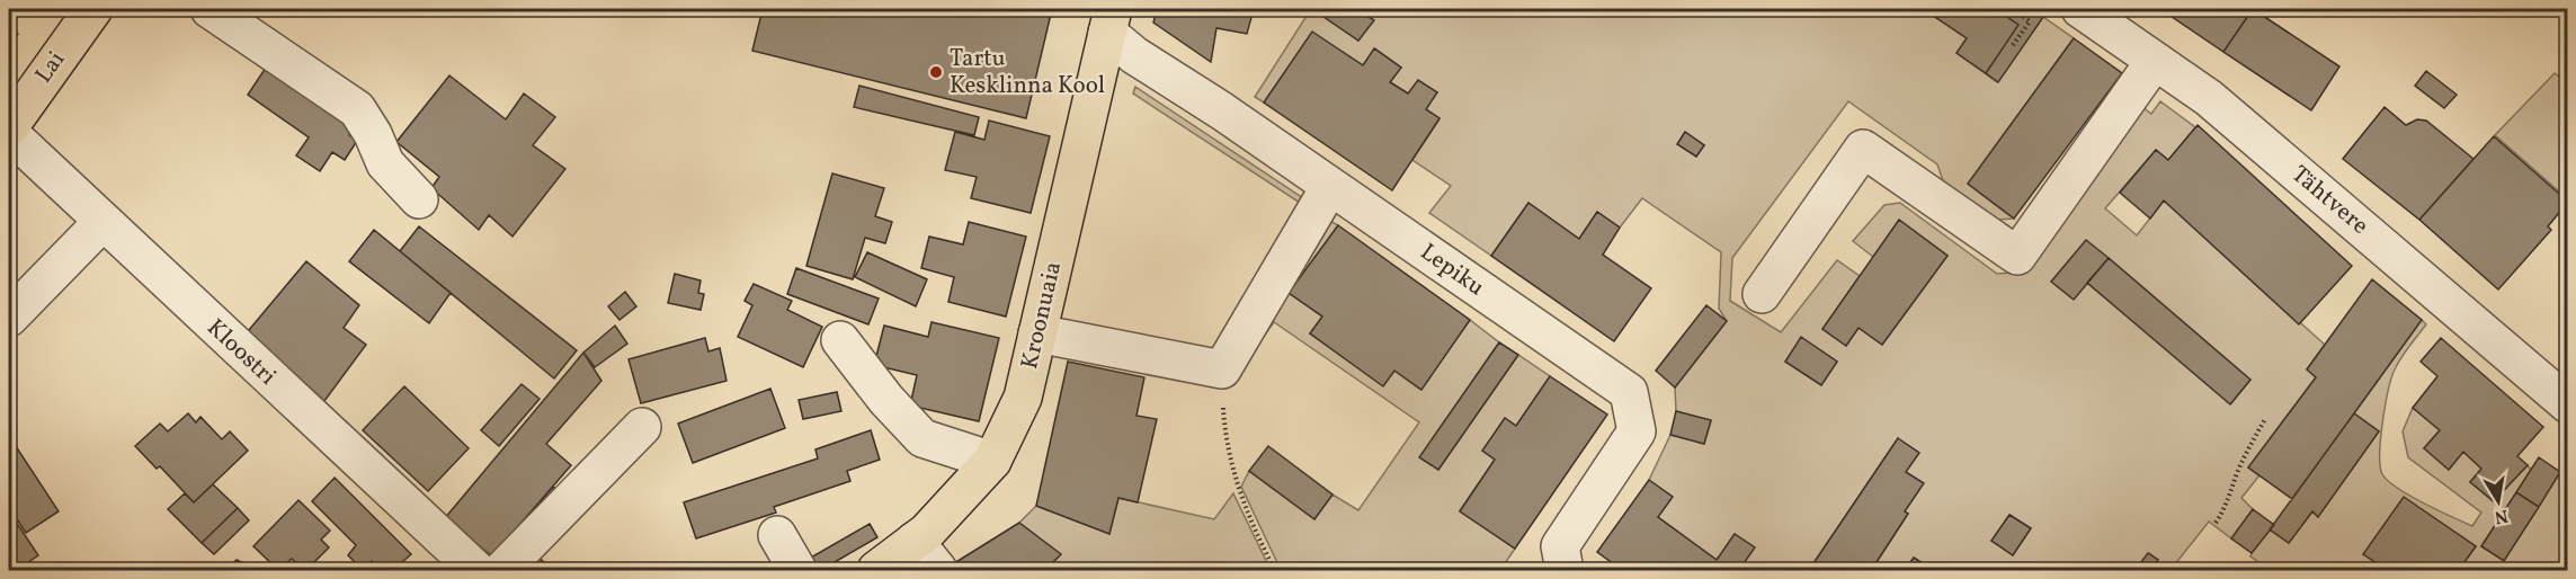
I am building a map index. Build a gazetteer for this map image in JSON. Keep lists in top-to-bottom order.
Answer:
{
  "streets": {
    "main road": ["Lai", "Kroonuaia"],
    "street": ["Tähtvere", "Lepiku", "Kloostri"]
  },
  "crossings": [
    ["Lepiku", "Kroonuaia"]
  ],
  "places": ["Tartu Kesklinna Kool"],
  "north": "bottom"
}
